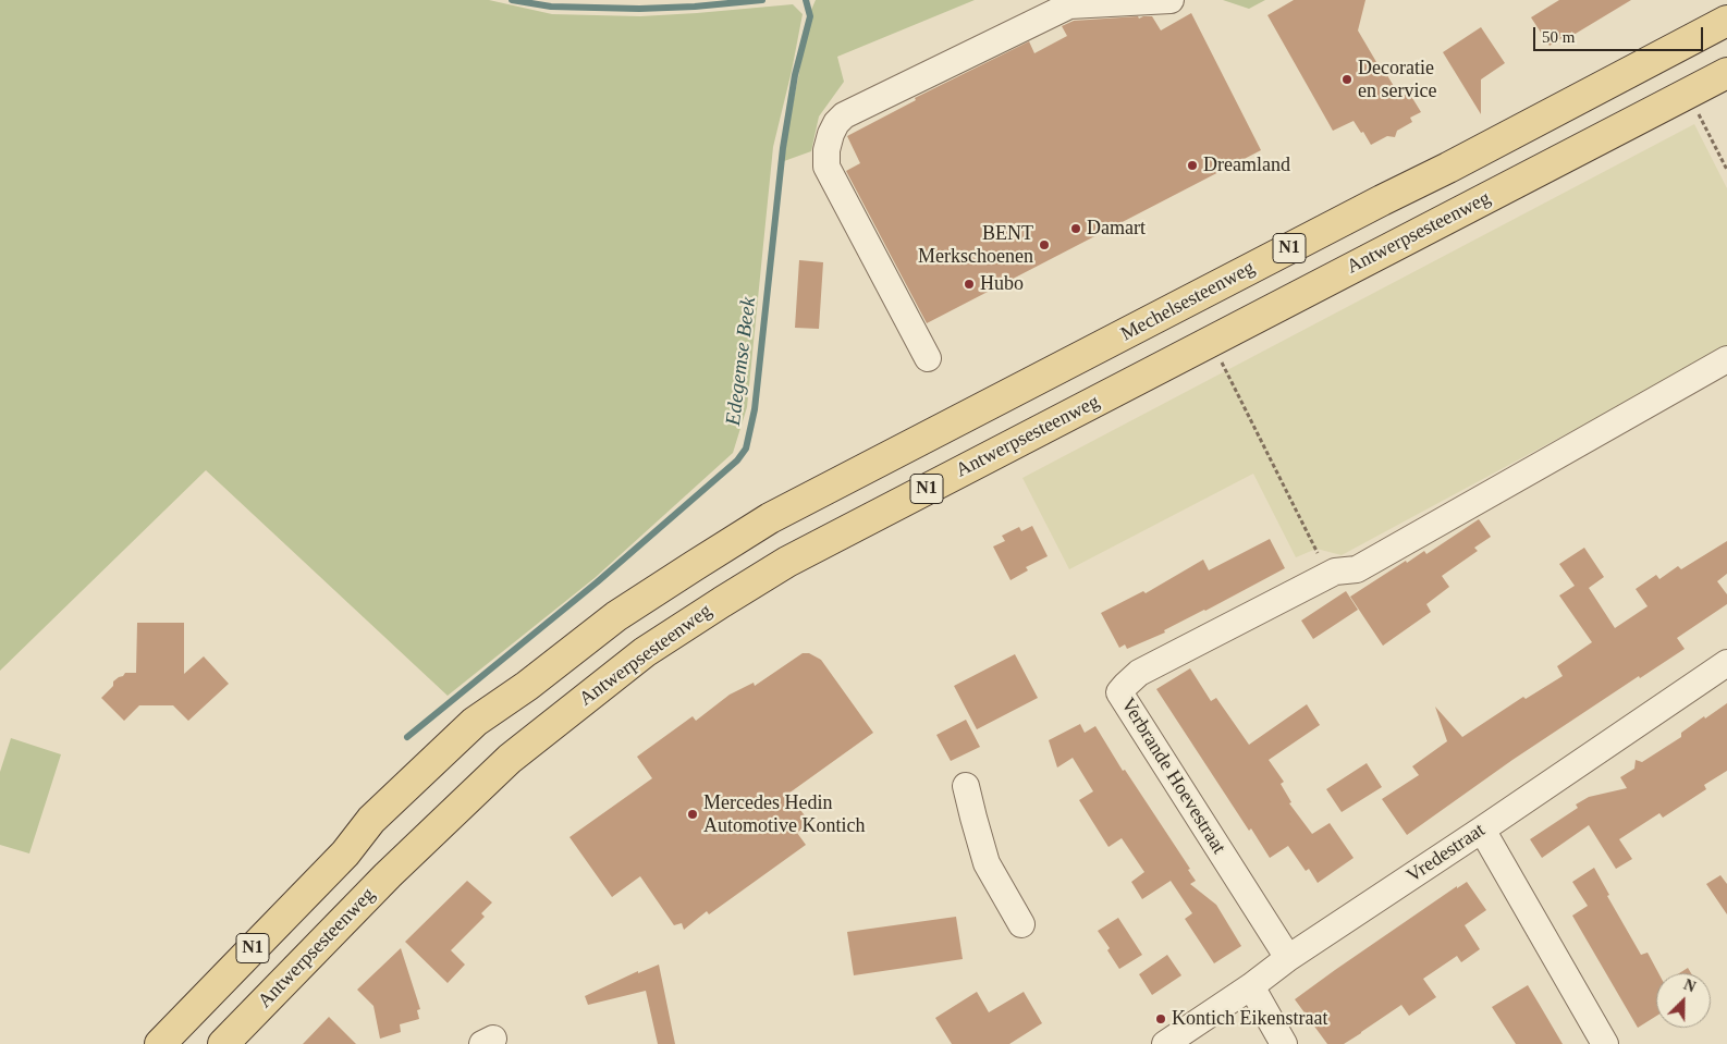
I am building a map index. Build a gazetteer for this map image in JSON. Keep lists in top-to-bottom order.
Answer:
{
  "streets": {
    "main road": ["Antwerpsesteenweg", "N1", "Mechelsesteenweg"],
    "street": ["Verbrande Hoevestraat", "Vredestraat"]
  },
  "crossings": [
    ["Antwerpsesteenweg", "Mechelsesteenweg"],
    ["Verbrande Hoevestraat", "Vredestraat"]
  ],
  "water": ["Edegemse Beek"],
  "places": [
    "Decoratie en service",
    "Dreamland",
    "Damart",
    "BENT Merkschoenen",
    "Hubo",
    "Mercedes Hedin Automotive Kontich",
    "Kontich Eikenstraat"
  ],
  "scale_bar": "50 m",
  "north": "top right"
}
